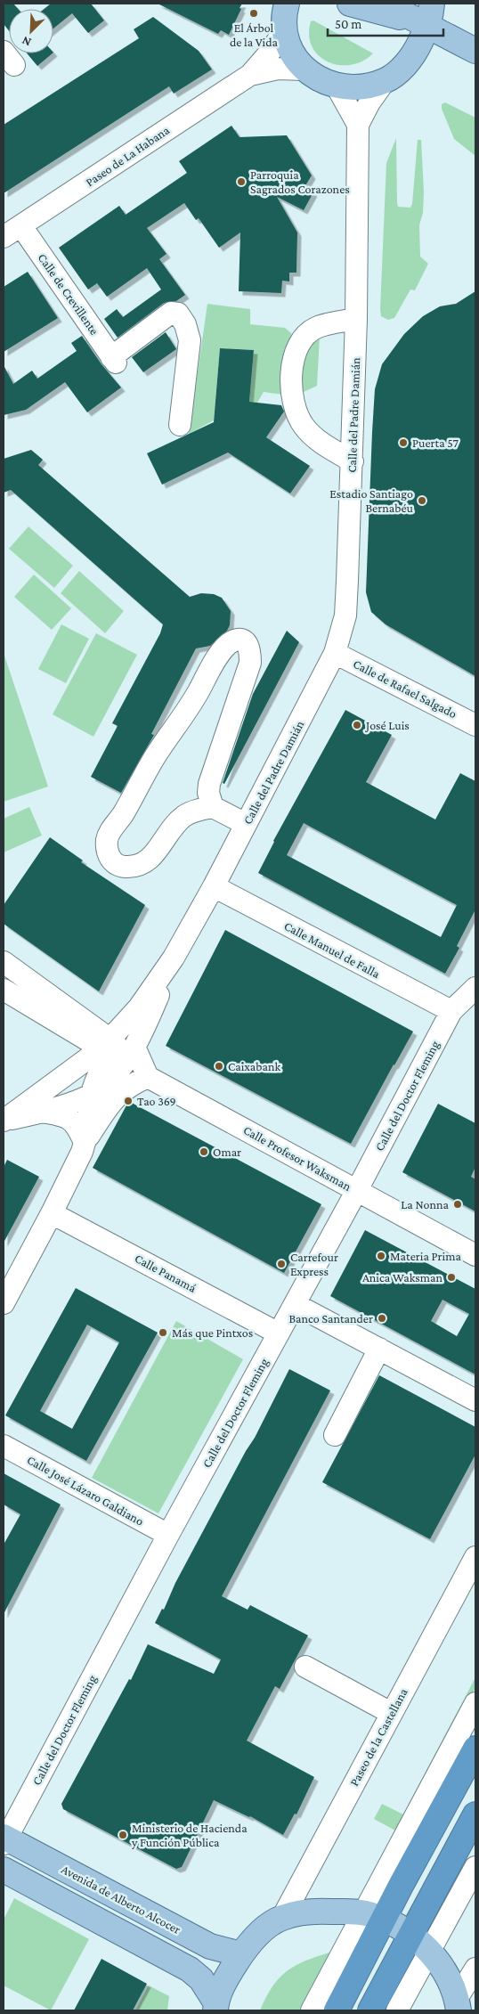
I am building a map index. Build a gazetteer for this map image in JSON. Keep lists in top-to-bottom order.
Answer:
{
  "streets": {
    "main road": ["Avenida de Alberto Alcocer"],
    "street": [
      "Paseo de La Habana",
      "Calle de Crevillente",
      "Calle del Padre Damián",
      "Calle de Rafael Salgado",
      "Calle Manuel de Falla",
      "Calle del Doctor Fleming",
      "Calle Profesor Waksman",
      "Calle Panamá",
      "Calle José Lázaro Galdiano",
      "Paseo de la Castellana"
    ]
  },
  "crossings": [
    ["Paseo de La Habana", "Calle de Crevillente"],
    ["Calle del Padre Damián", "Calle de Rafael Salgado"],
    ["Calle del Padre Damián", "Calle Manuel de Falla"],
    ["Calle Manuel de Falla", "Calle del Doctor Fleming"],
    ["Calle del Doctor Fleming", "Calle Profesor Waksman"],
    ["Calle del Doctor Fleming", "Calle Panamá"],
    ["Calle del Doctor Fleming", "Calle José Lázaro Galdiano"],
    ["Calle del Doctor Fleming", "Avenida de Alberto Alcocer"]
  ],
  "places": [
    "El Árbol de la Vida",
    "Parroquia Sagrados Corazones",
    "Puerta 57",
    "Estadio Santiago Bernabéu",
    "José Luis",
    "Caixabank",
    "Tao 369",
    "Omar",
    "La Nonna",
    "Materia Prima",
    "Carrefour Express",
    "Anica Waksman",
    "Banco Santander",
    "Más que Pintxos",
    "Ministerio de Hacienda y Función Pública"
  ],
  "scale_bar": "50 m",
  "north": "bottom left"
}
